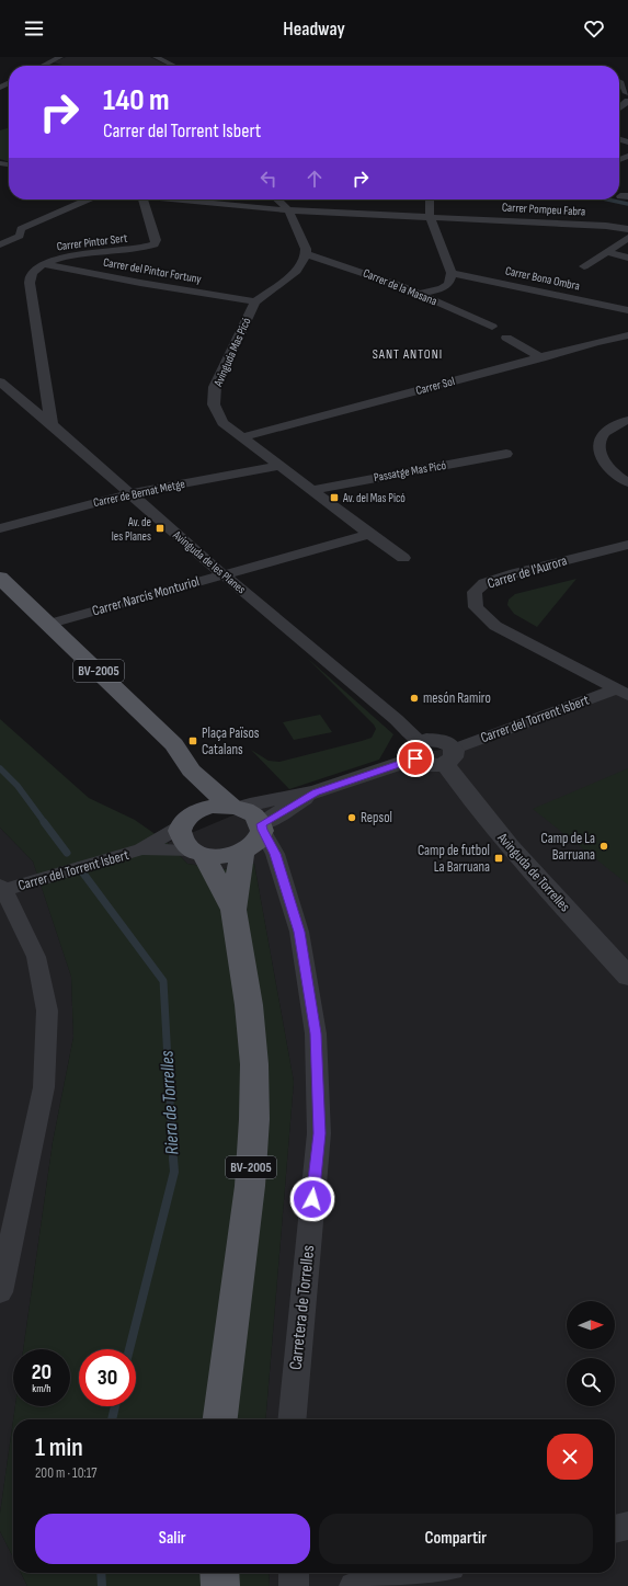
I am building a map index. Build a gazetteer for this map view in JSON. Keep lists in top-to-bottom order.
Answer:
{
  "streets": {
    "main road": ["BV-2005"],
    "street": [
      "Carrer Pompeu Fabra",
      "Carrer Pintor Sert",
      "Carrer del Pintor Fortuny",
      "Carrer Bona Ombra",
      "Carrer de la Masana",
      "Avinguda Mas Picó",
      "Carrer Sol",
      "Passatge Mas Picó",
      "Carrer de Bernat Metge",
      "Avinguda de les Planes",
      "Carrer de l'Aurora",
      "Carrer Narcís Monturiol",
      "Carrer del Torrent Isbert",
      "Avinguda de Torrelles",
      "Carretera de Torrelles"
    ]
  },
  "crossings": [
    ["Carrer Pintor Sert", "Carrer del Pintor Fortuny"],
    ["Carrer Pintor Sert", "Avinguda de les Planes"],
    ["Carrer del Pintor Fortuny", "Avinguda Mas Picó"],
    ["Carrer de la Masana", "Avinguda Mas Picó"],
    ["Avinguda Mas Picó", "Carrer Sol"],
    ["Avinguda Mas Picó", "Passatge Mas Picó"],
    ["Avinguda Mas Picó", "Carrer de Bernat Metge"],
    ["Avinguda Mas Picó", "Carrer Narcís Monturiol"],
    ["Carrer de Bernat Metge", "Avinguda de les Planes"],
    ["Avinguda de les Planes", "Carrer Narcís Monturiol"],
    ["Carrer de l'Aurora", "Carrer del Torrent Isbert"],
    ["Carrer Narcís Monturiol", "BV-2005"],
    ["BV-2005", "Carrer del Torrent Isbert"],
    ["BV-2005", "Carretera de Torrelles"],
    ["Carrer del Torrent Isbert", "Avinguda de Torrelles"],
    ["Carrer del Torrent Isbert", "Carretera de Torrelles"]
  ],
  "districts": ["SANT ANTONI"],
  "water": ["Riera de Torrelles"],
  "places": {
    "transit": [
      "Av. del Mas Picó",
      "Av. de les Planes",
      "Plaça Països Catalans",
      "Camp de futbol La Barruana"
    ],
    "other": ["mesón Ramiro", "Repsol", "Camp de La Barruana"]
  },
  "north": "right",
  "page": {
    "header": "Headway",
    "turn": ["140 m", "Carrer del Torrent Isbert"],
    "speed": "20 km/h",
    "limit": "30",
    "heading": ["1 min", "200 m · 10:17"],
    "buttons": ["Salir", "Compartir"]
  }
}
